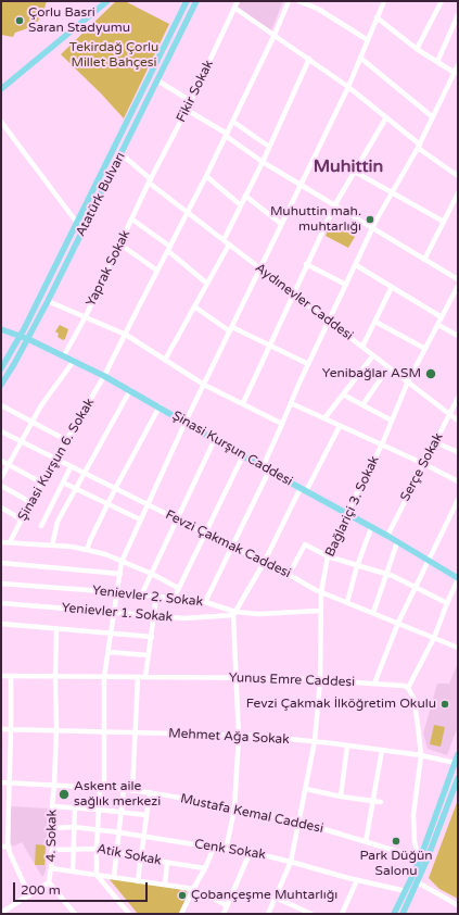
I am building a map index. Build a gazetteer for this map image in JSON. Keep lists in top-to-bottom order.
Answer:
{
  "streets": {
    "main road": ["Atatürk Bulvarı", "Şinasi Kurşun Caddesi"],
    "street": [
      "Fikir Sokak",
      "Yaprak Sokak",
      "Aydınevler Caddesi",
      "Şinasi Kurşun 6. Sokak",
      "Serçe Sokak",
      "Bağlariçi 3. Sokak",
      "Fevzi Çakmak Caddesi",
      "Yenievler 2. Sokak",
      "Yenievler 1. Sokak",
      "Yunus Emre Caddesi",
      "Mehmet Ağa Sokak",
      "Mustafa Kemal Caddesi",
      "4. Sokak",
      "Cenk Sokak",
      "Atik Sokak"
    ]
  },
  "crossings": [
    ["Fikir Sokak", "Yaprak Sokak"],
    ["Fikir Sokak", "Aydınevler Caddesi"],
    ["Atatürk Bulvarı", "Aydınevler Caddesi"],
    ["Atatürk Bulvarı", "Şinasi Kurşun Caddesi"],
    ["Yaprak Sokak", "Aydınevler Caddesi"],
    ["Yaprak Sokak", "Şinasi Kurşun Caddesi"],
    ["Aydınevler Caddesi", "Şinasi Kurşun 6. Sokak"],
    ["Aydınevler Caddesi", "Serçe Sokak"],
    ["Aydınevler Caddesi", "Bağlariçi 3. Sokak"],
    ["Şinasi Kurşun Caddesi", "Şinasi Kurşun 6. Sokak"],
    ["Şinasi Kurşun Caddesi", "Serçe Sokak"],
    ["Şinasi Kurşun Caddesi", "Bağlariçi 3. Sokak"],
    ["Şinasi Kurşun 6. Sokak", "Fevzi Çakmak Caddesi"],
    ["Bağlariçi 3. Sokak", "Fevzi Çakmak Caddesi"],
    ["Bağlariçi 3. Sokak", "Yenievler 2. Sokak"],
    ["Bağlariçi 3. Sokak", "Yunus Emre Caddesi"],
    ["Bağlariçi 3. Sokak", "Mehmet Ağa Sokak"],
    ["Bağlariçi 3. Sokak", "Mustafa Kemal Caddesi"],
    ["Bağlariçi 3. Sokak", "Cenk Sokak"],
    ["Yenievler 2. Sokak", "Yenievler 1. Sokak"],
    ["Yunus Emre Caddesi", "4. Sokak"],
    ["Mehmet Ağa Sokak", "4. Sokak"],
    ["Mustafa Kemal Caddesi", "4. Sokak"],
    ["4. Sokak", "Cenk Sokak"],
    ["4. Sokak", "Atik Sokak"]
  ],
  "districts": ["Muhittin"],
  "parks": ["Tekirdağ Çorlu Millet Bahçesi"],
  "places": [
    "Çorlu Basri Saran Stadyumu",
    "Muhuttin mah. muhtarlığı",
    "Yenibağlar ASM",
    "Fevzi Çakmak İlköğretim Okulu",
    "Askent aile sağlık merkezi",
    "Park Düğün Salonu",
    "Çobançeşme Muhtarlığı"
  ],
  "scale_bar": "200 m"
}
